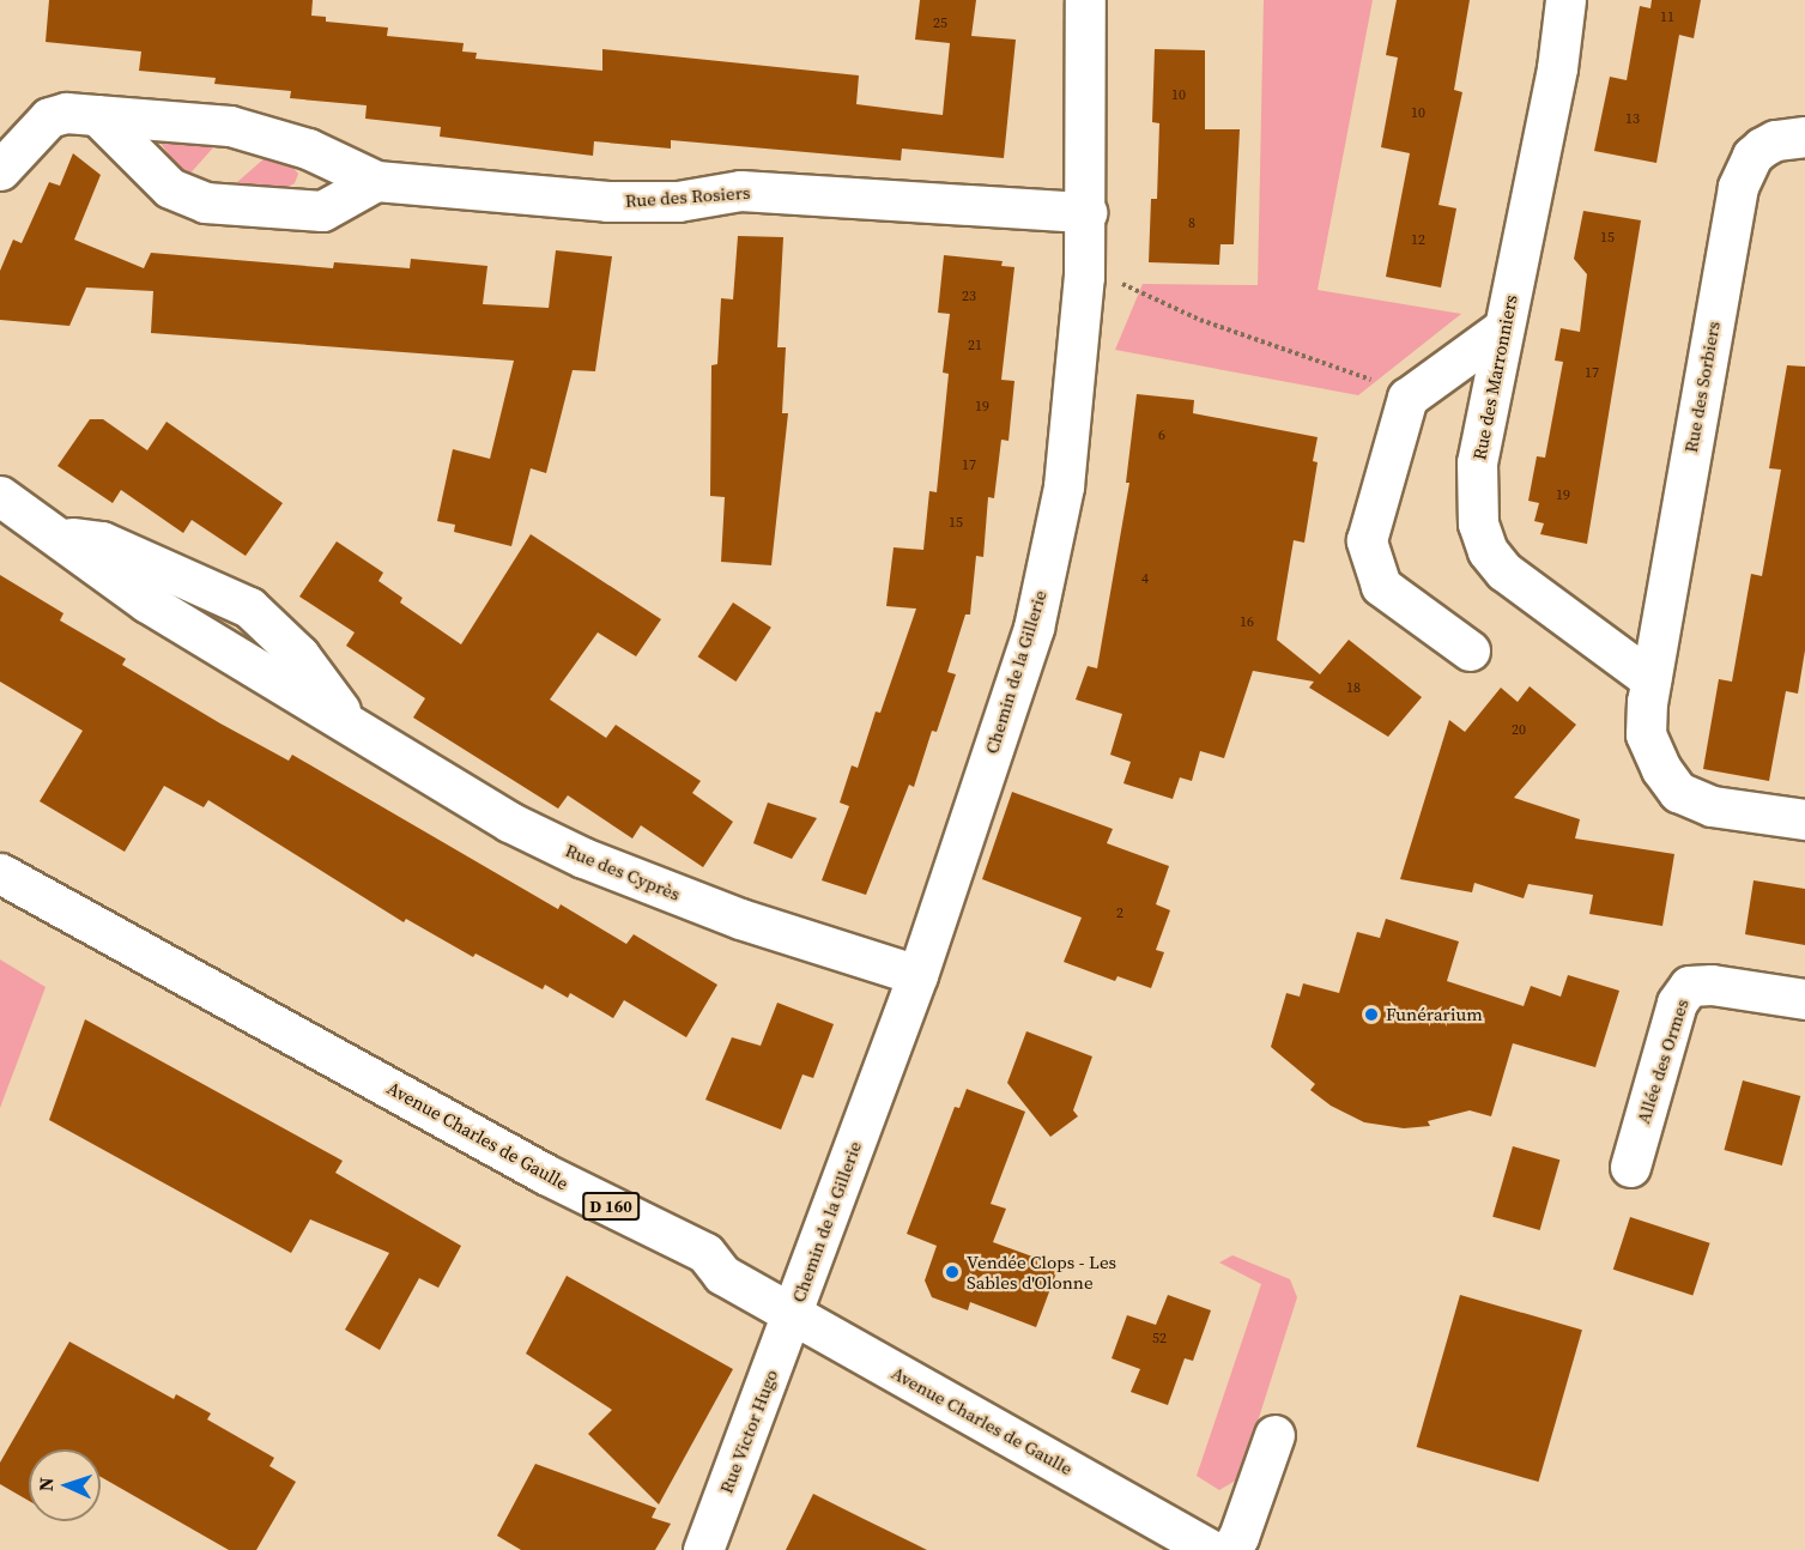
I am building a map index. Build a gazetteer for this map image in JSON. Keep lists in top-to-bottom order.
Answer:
{
  "streets": {
    "street": [
      "Rue des Rosiers",
      "Rue des Marronniers",
      "Rue des Sorbiers",
      "Chemin de la Gillerie",
      "Rue des Cyprès",
      "Allée des Ormes",
      "Avenue Charles de Gaulle",
      "D 160",
      "Rue Victor Hugo"
    ]
  },
  "crossings": [
    ["Rue des Rosiers", "Chemin de la Gillerie"],
    ["Rue des Marronniers", "Rue des Sorbiers"],
    ["Chemin de la Gillerie", "Rue des Cyprès"],
    ["Chemin de la Gillerie", "Avenue Charles de Gaulle"],
    ["Chemin de la Gillerie", "Rue Victor Hugo"],
    ["Avenue Charles de Gaulle", "Rue Victor Hugo"]
  ],
  "places": ["Funérarium", "Vendée Clops - Les Sables d'Olonne"],
  "house_numbers": [
    "11",
    "25",
    "10",
    "10",
    "13",
    "8",
    "15",
    "12",
    "23",
    "21",
    "17",
    "19",
    "6",
    "17",
    "19",
    "15",
    "4",
    "16",
    "18",
    "20",
    "2",
    "52"
  ],
  "north": "left"
}
